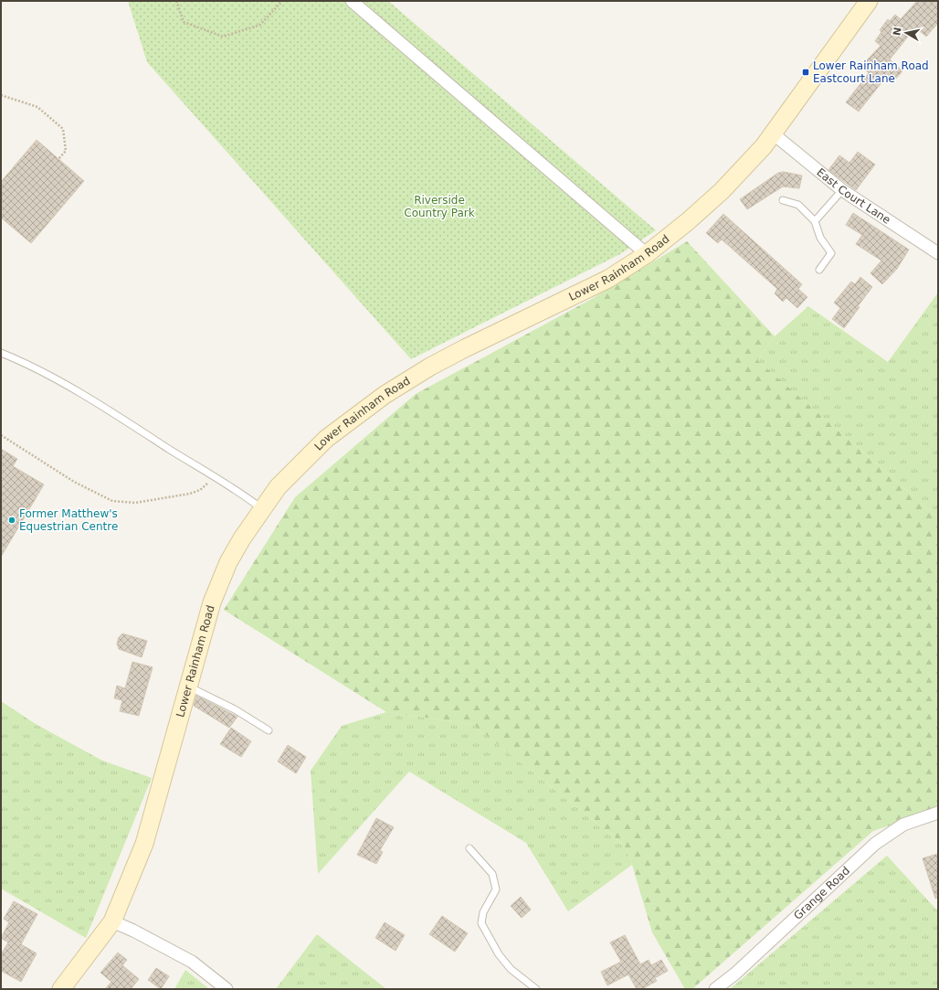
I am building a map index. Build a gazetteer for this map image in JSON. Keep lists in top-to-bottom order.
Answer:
{
  "streets": {
    "main road": ["Lower Rainham Road"],
    "street": ["East Court Lane", "Grange Road"]
  },
  "crossings": [
    ["East Court Lane", "Lower Rainham Road"]
  ],
  "parks": ["Riverside Country Park"],
  "places": {
    "transit": ["Lower Rainham Road Eastcourt Lane"],
    "other": ["Former Matthew's Equestrian Centre"]
  },
  "north": "left"
}
